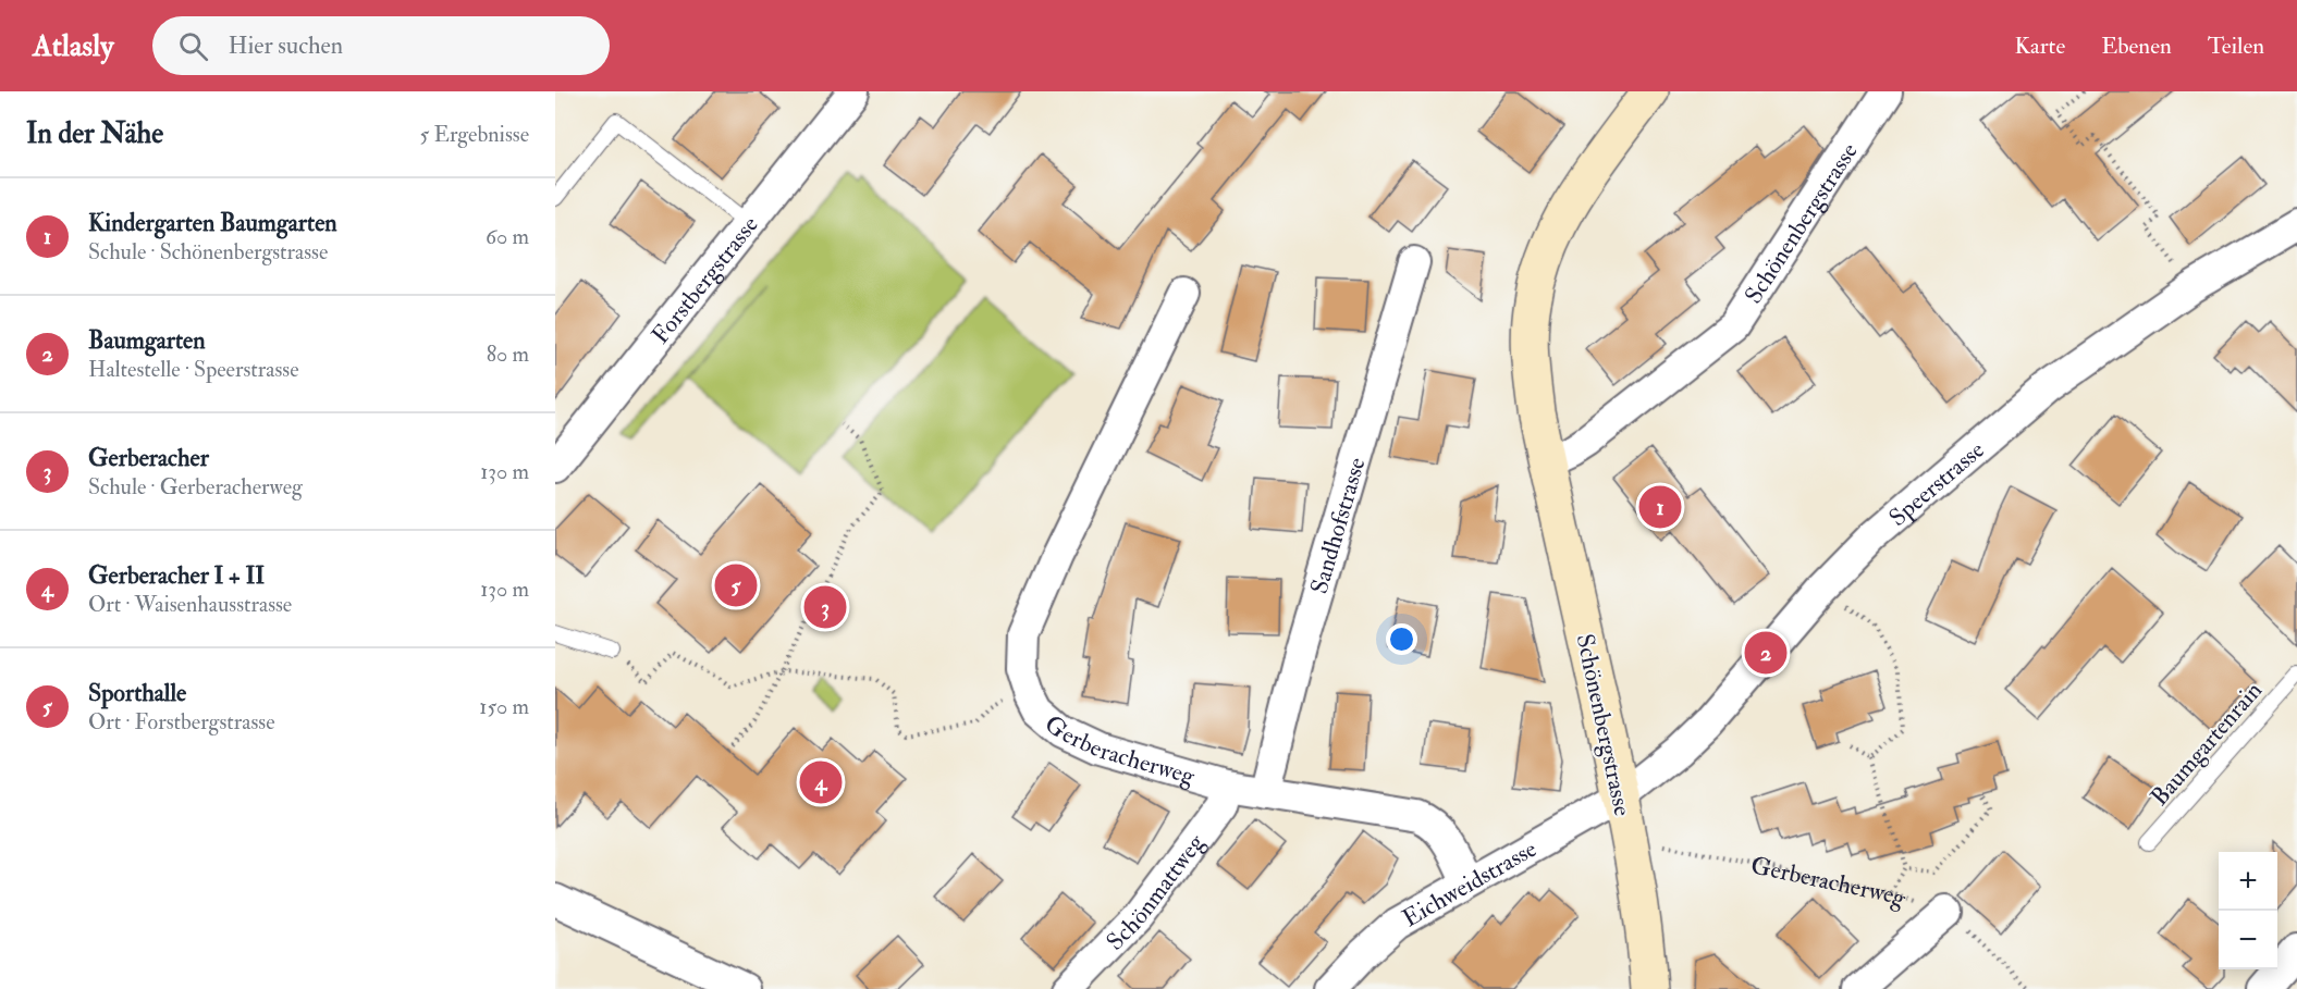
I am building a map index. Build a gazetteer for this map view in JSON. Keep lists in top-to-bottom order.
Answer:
{
  "streets": {
    "street": [
      "Schönenbergstrasse",
      "Forstbergstrasse",
      "Speerstrasse",
      "Sandhofstrasse",
      "Gerberacherweg",
      "Eichweidstrasse",
      "Schönmattweg"
    ],
    "lane": ["Baumgartenrain"]
  },
  "crossings": [
    ["Schönenbergstrasse", "Speerstrasse"],
    ["Schönenbergstrasse", "Eichweidstrasse"],
    ["Speerstrasse", "Eichweidstrasse"],
    ["Sandhofstrasse", "Gerberacherweg"],
    ["Gerberacherweg", "Eichweidstrasse"],
    ["Gerberacherweg", "Schönmattweg"]
  ],
  "page": {
    "header": "Atlasly",
    "search": "Hier suchen",
    "nav": ["Karte", "Ebenen", "Teilen"],
    "heading": ["In der Nähe", "5 Ergebnisse"],
    "list": [
      {
        "mark": "1",
        "name": "Kindergarten Baumgarten",
        "note": "Schule · Schönenbergstrasse",
        "value": "60 m"
      },
      {
        "mark": "2",
        "name": "Baumgarten",
        "note": "Haltestelle · Speerstrasse",
        "value": "80 m"
      },
      {
        "mark": "3",
        "name": "Gerberacher",
        "note": "Schule · Gerberacherweg",
        "value": "130 m"
      },
      {
        "mark": "4",
        "name": "Gerberacher I + II",
        "note": "Ort · Waisenhausstrasse",
        "value": "130 m"
      },
      {
        "mark": "5",
        "name": "Sporthalle",
        "note": "Ort · Forstbergstrasse",
        "value": "150 m"
      }
    ],
    "pins": [
      "1",
      "5",
      "3",
      "2",
      "4"
    ],
    "map_buttons": ["+", "−"]
  }
}
